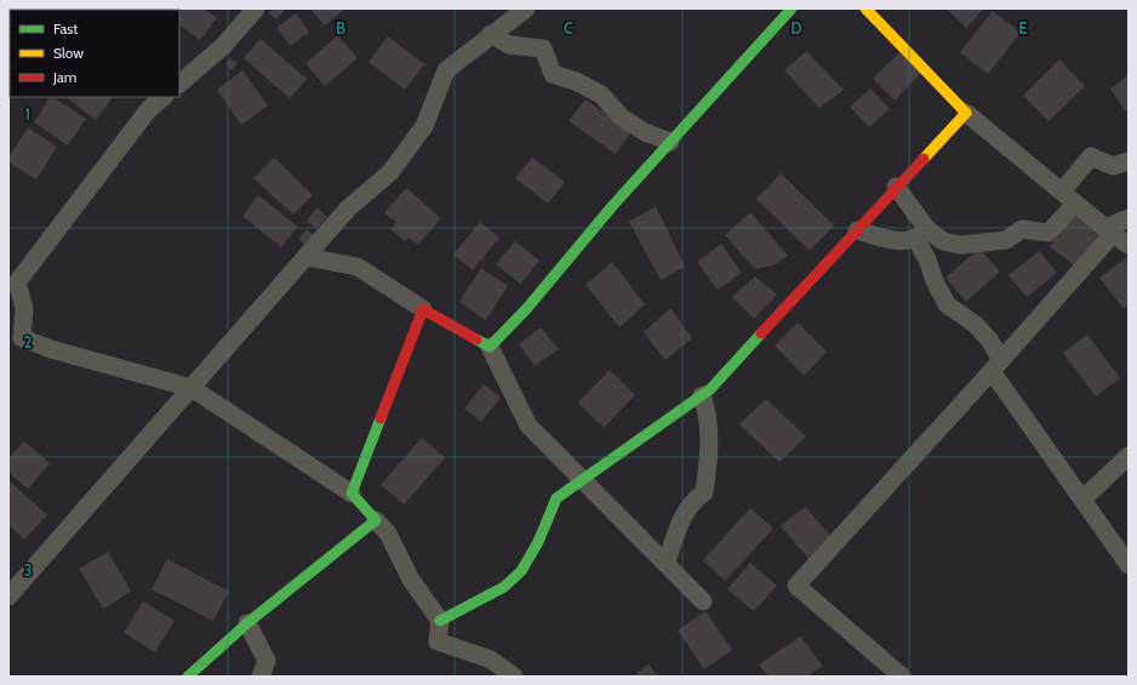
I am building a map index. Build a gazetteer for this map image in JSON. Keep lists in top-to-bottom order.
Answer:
{
  "legend": ["Fast", "Slow", "Jam"],
  "grid": {
    "columns": [
      "B",
      "C",
      "D",
      "E"
    ],
    "rows": ["1", "2", "3"]
  }
}
